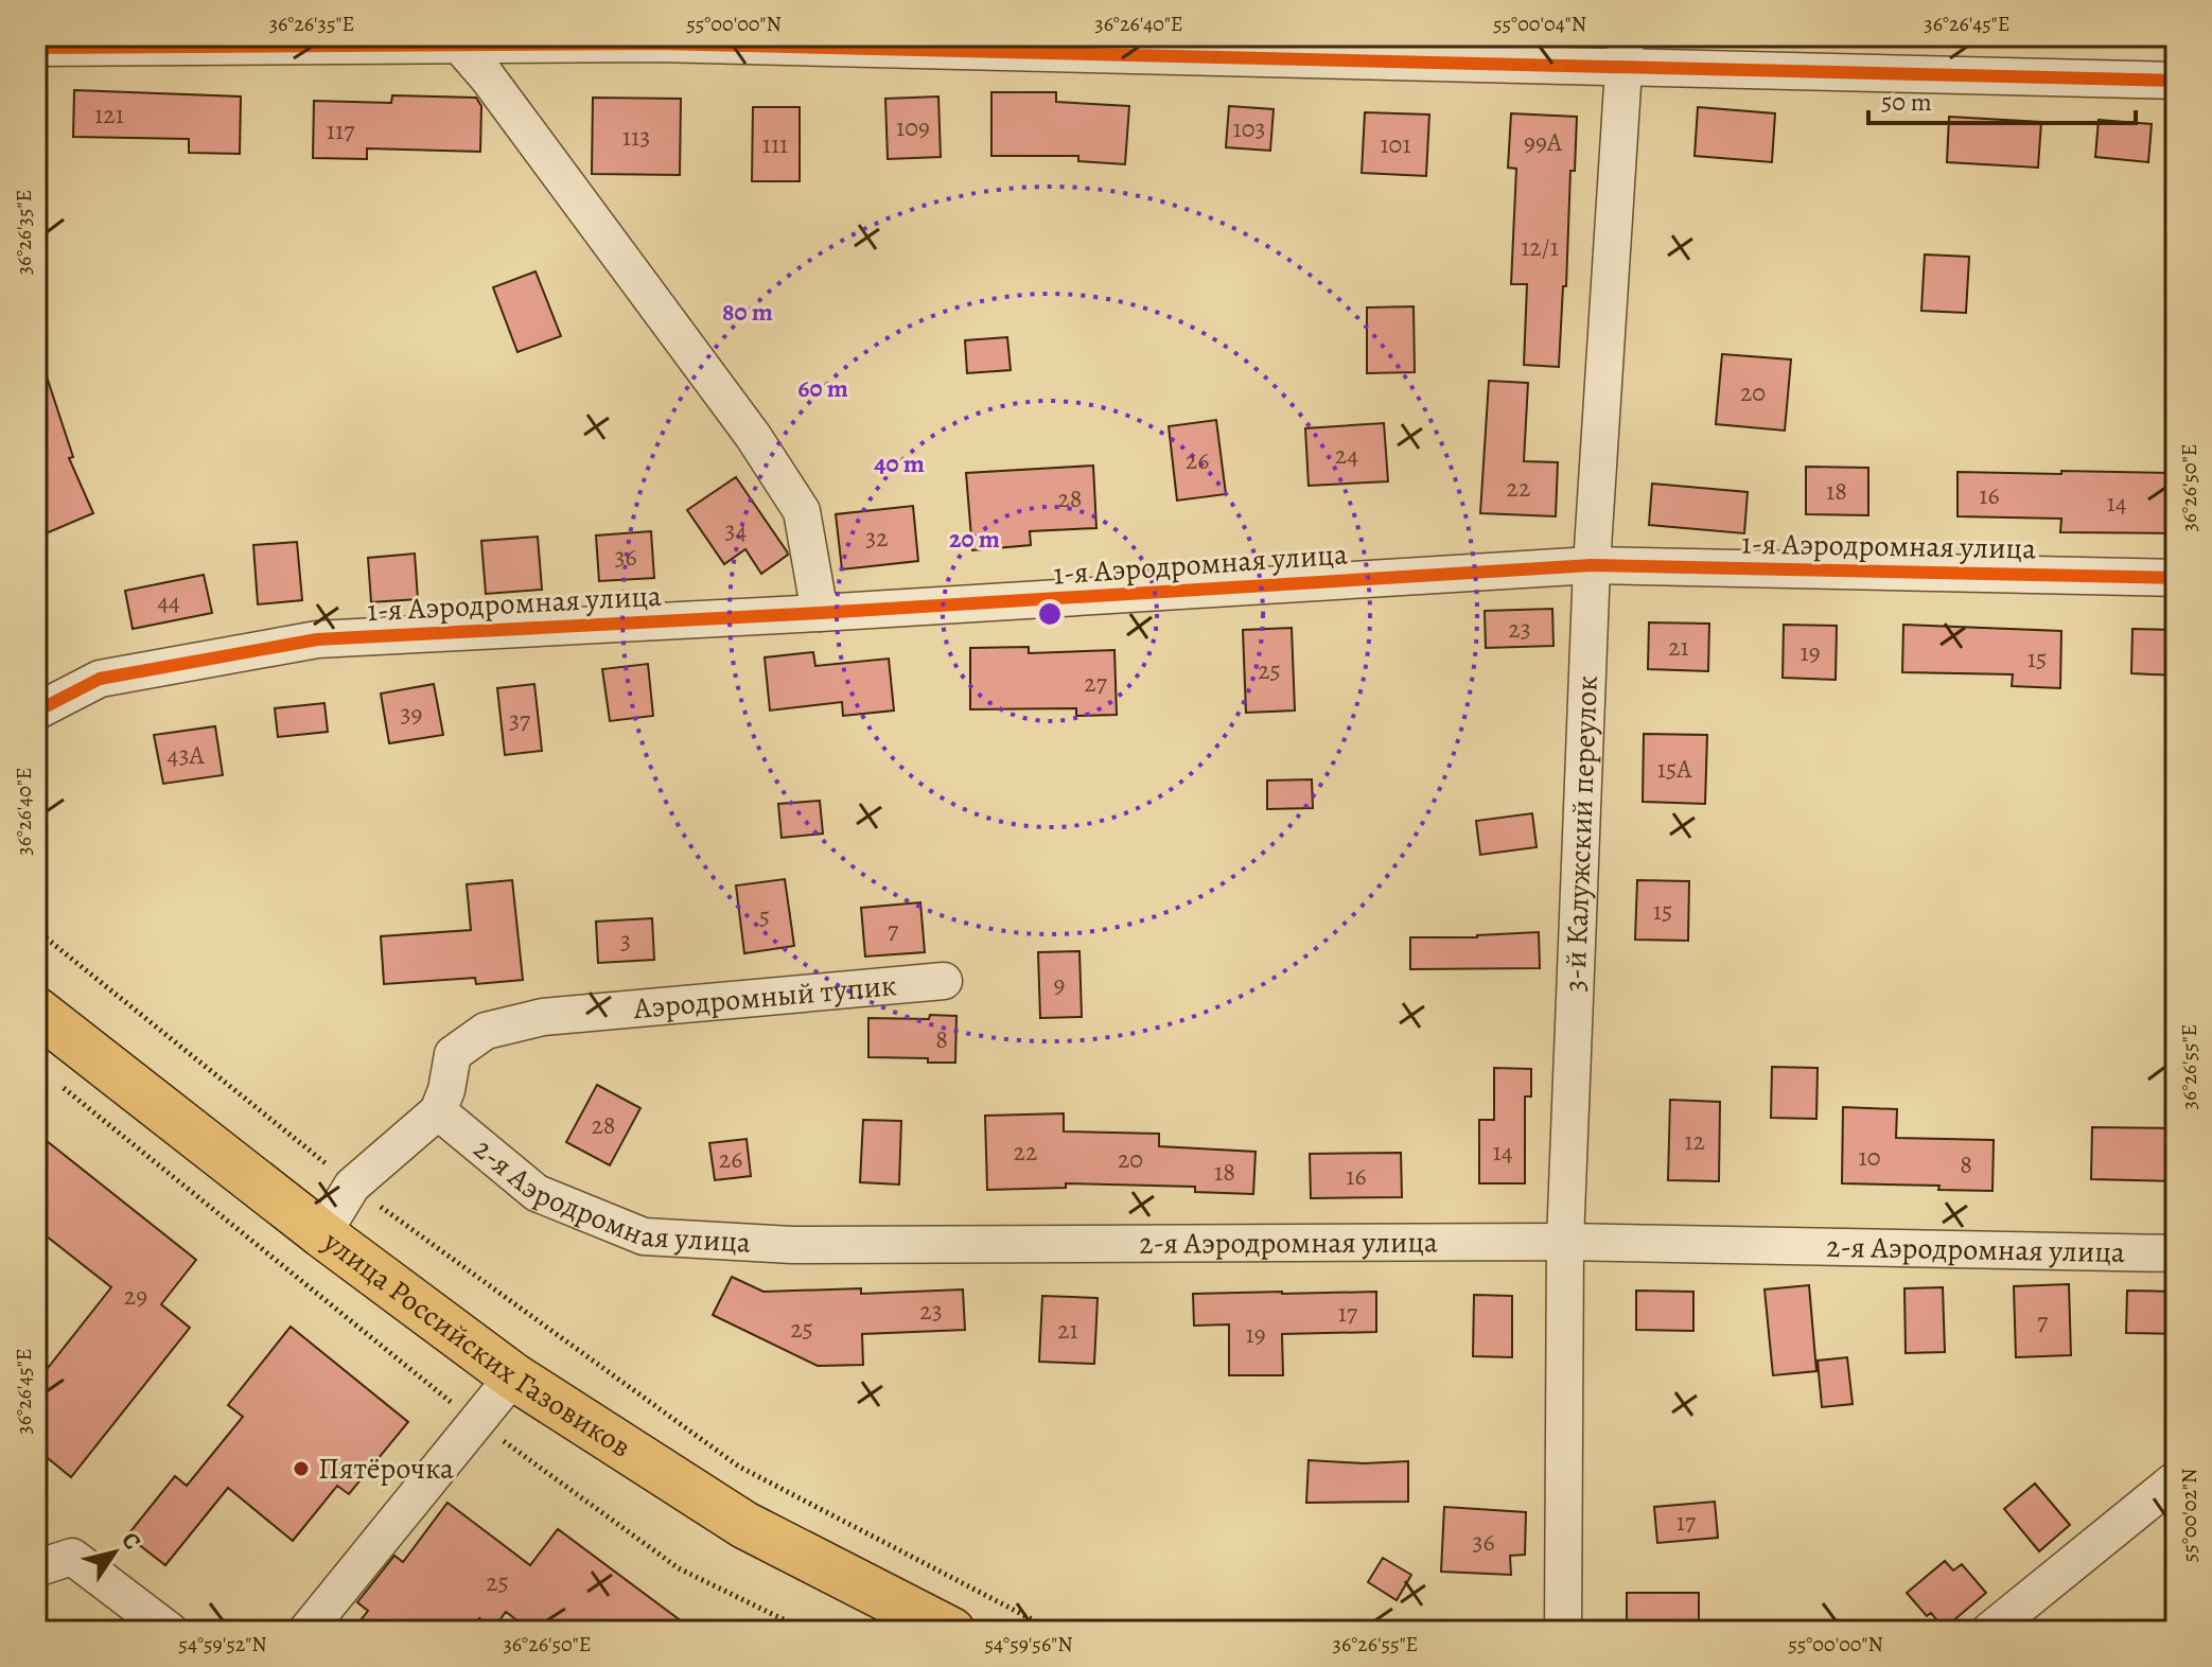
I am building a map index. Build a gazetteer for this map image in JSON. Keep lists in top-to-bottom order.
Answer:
{
  "streets": {
    "main road": ["улица Российских Газовиков"],
    "street": [
      "1-я Аэродромная улица",
      "3-й Калужский переулок",
      "Аэродромный тупик",
      "2-я Аэродромная улица"
    ]
  },
  "crossings": [
    ["1-я Аэродромная улица", "3-й Калужский переулок"],
    ["3-й Калужский переулок", "2-я Аэродромная улица"],
    ["Аэродромный тупик", "2-я Аэродромная улица"]
  ],
  "places": ["Пятёрочка"],
  "house_numbers": [
    "121",
    "109",
    "103",
    "117",
    "113",
    "99А",
    "111",
    "101",
    "12/1",
    "20",
    "24",
    "26",
    "22",
    "18",
    "16",
    "28",
    "14",
    "34",
    "32",
    "36",
    "44",
    "23",
    "21",
    "19",
    "15",
    "25",
    "27",
    "39",
    "37",
    "43А",
    "15А",
    "15",
    "5",
    "7",
    "3",
    "9",
    "8",
    "28",
    "12",
    "22",
    "14",
    "10",
    "26",
    "20",
    "8",
    "18",
    "16",
    "29",
    "23",
    "17",
    "7",
    "25",
    "21",
    "19",
    "17",
    "36",
    "25"
  ],
  "scale_bar": "50 m",
  "north": "top right",
  "coordinates": [
    "36°26'35\"E",
    "55°00'00\"N",
    "36°26'40\"E",
    "55°00'04\"N",
    "36°26'45\"E",
    "36°26'50\"E",
    "36°26'55\"E",
    "55°00'02\"N",
    "54°59'52\"N",
    "54°59'56\"N"
  ],
  "rings": [
    "80 m",
    "60 m",
    "40 m",
    "20 m"
  ]
}
